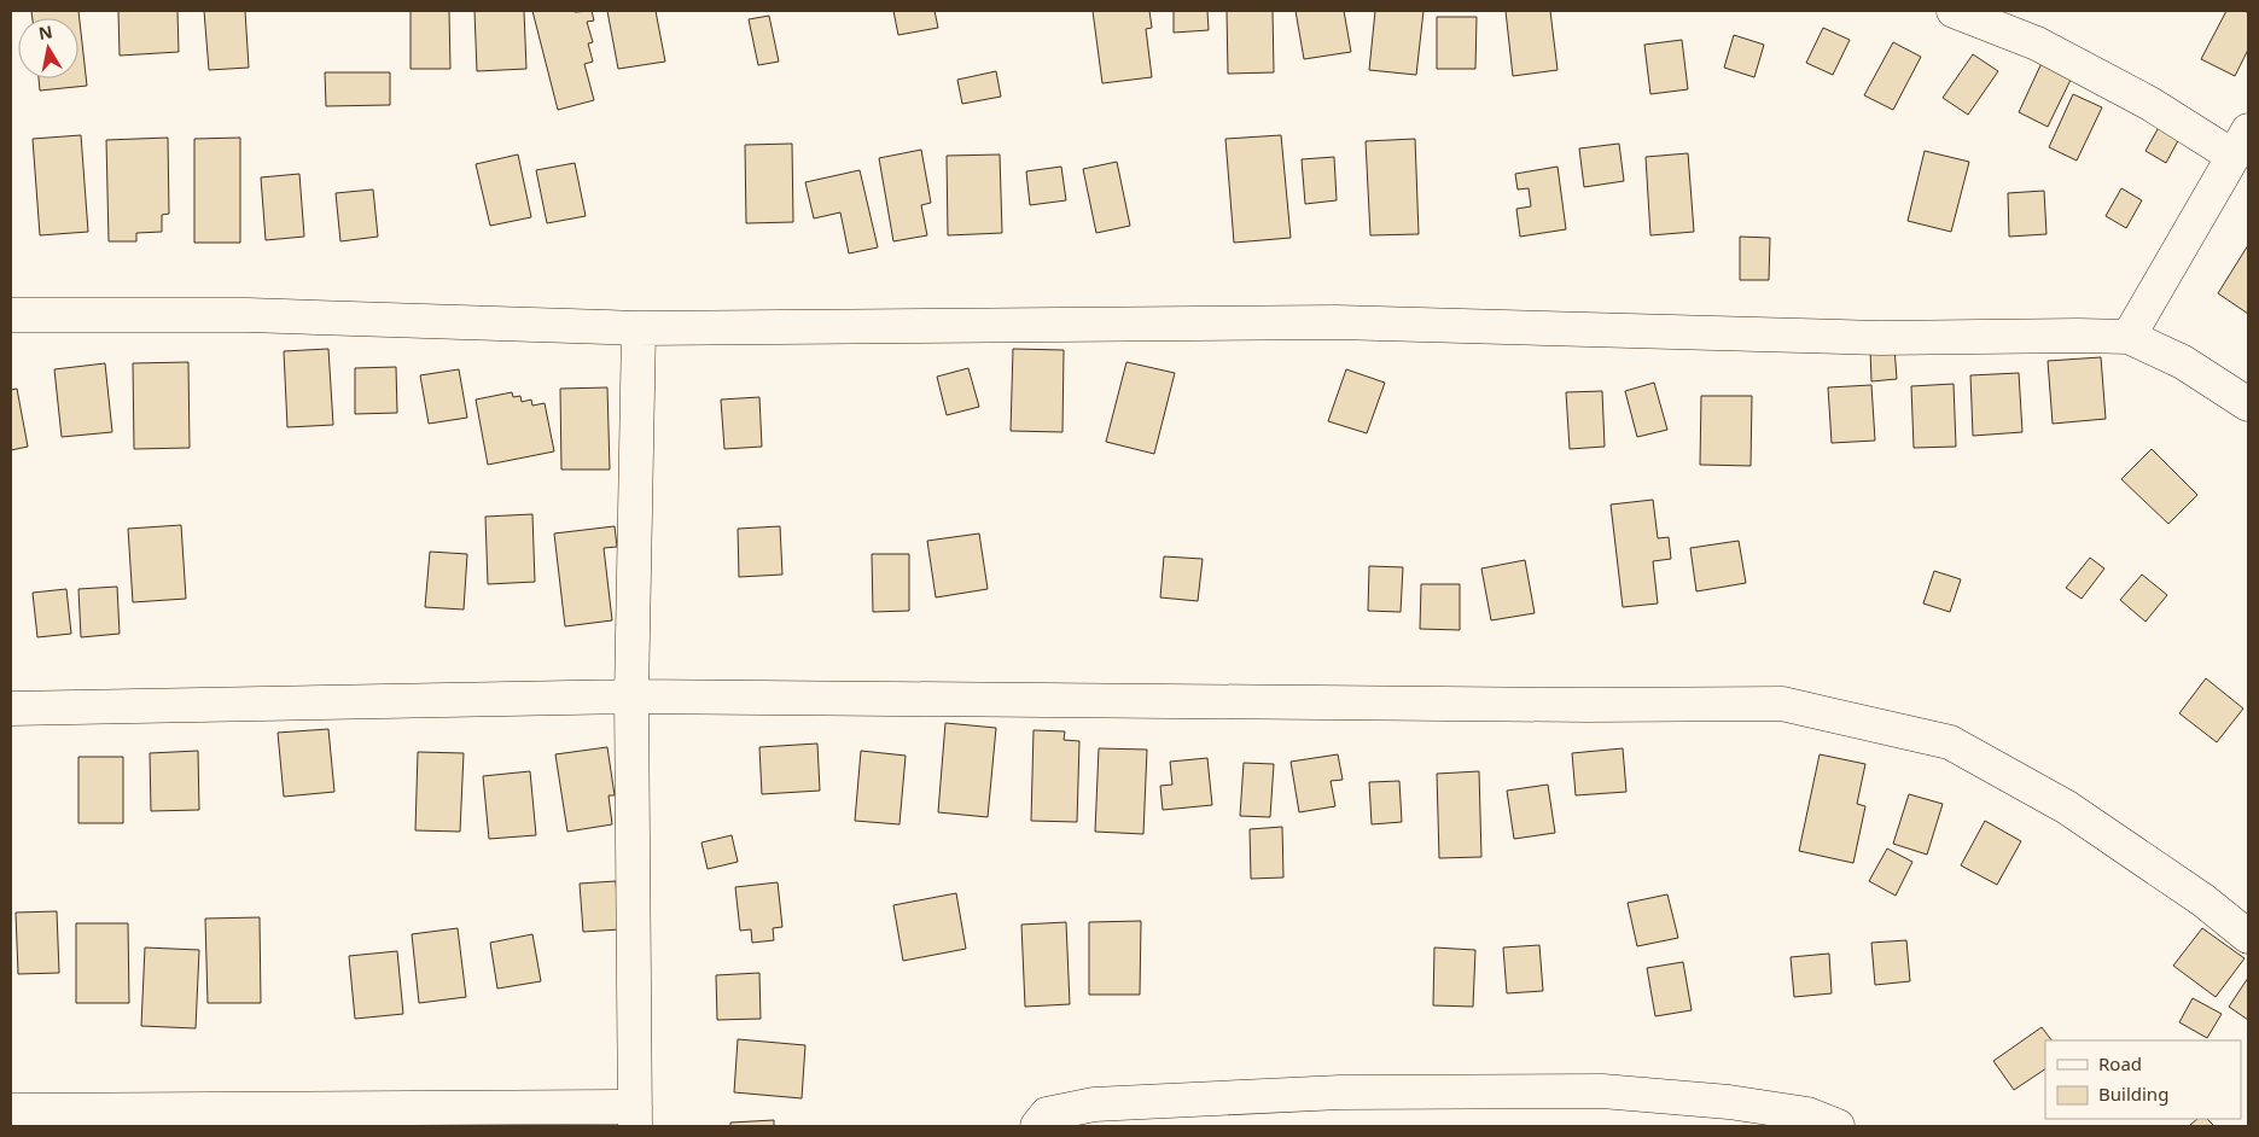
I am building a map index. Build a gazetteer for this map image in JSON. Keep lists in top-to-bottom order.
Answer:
{
  "legend": ["Road", "Building"],
  "north": "top"
}
